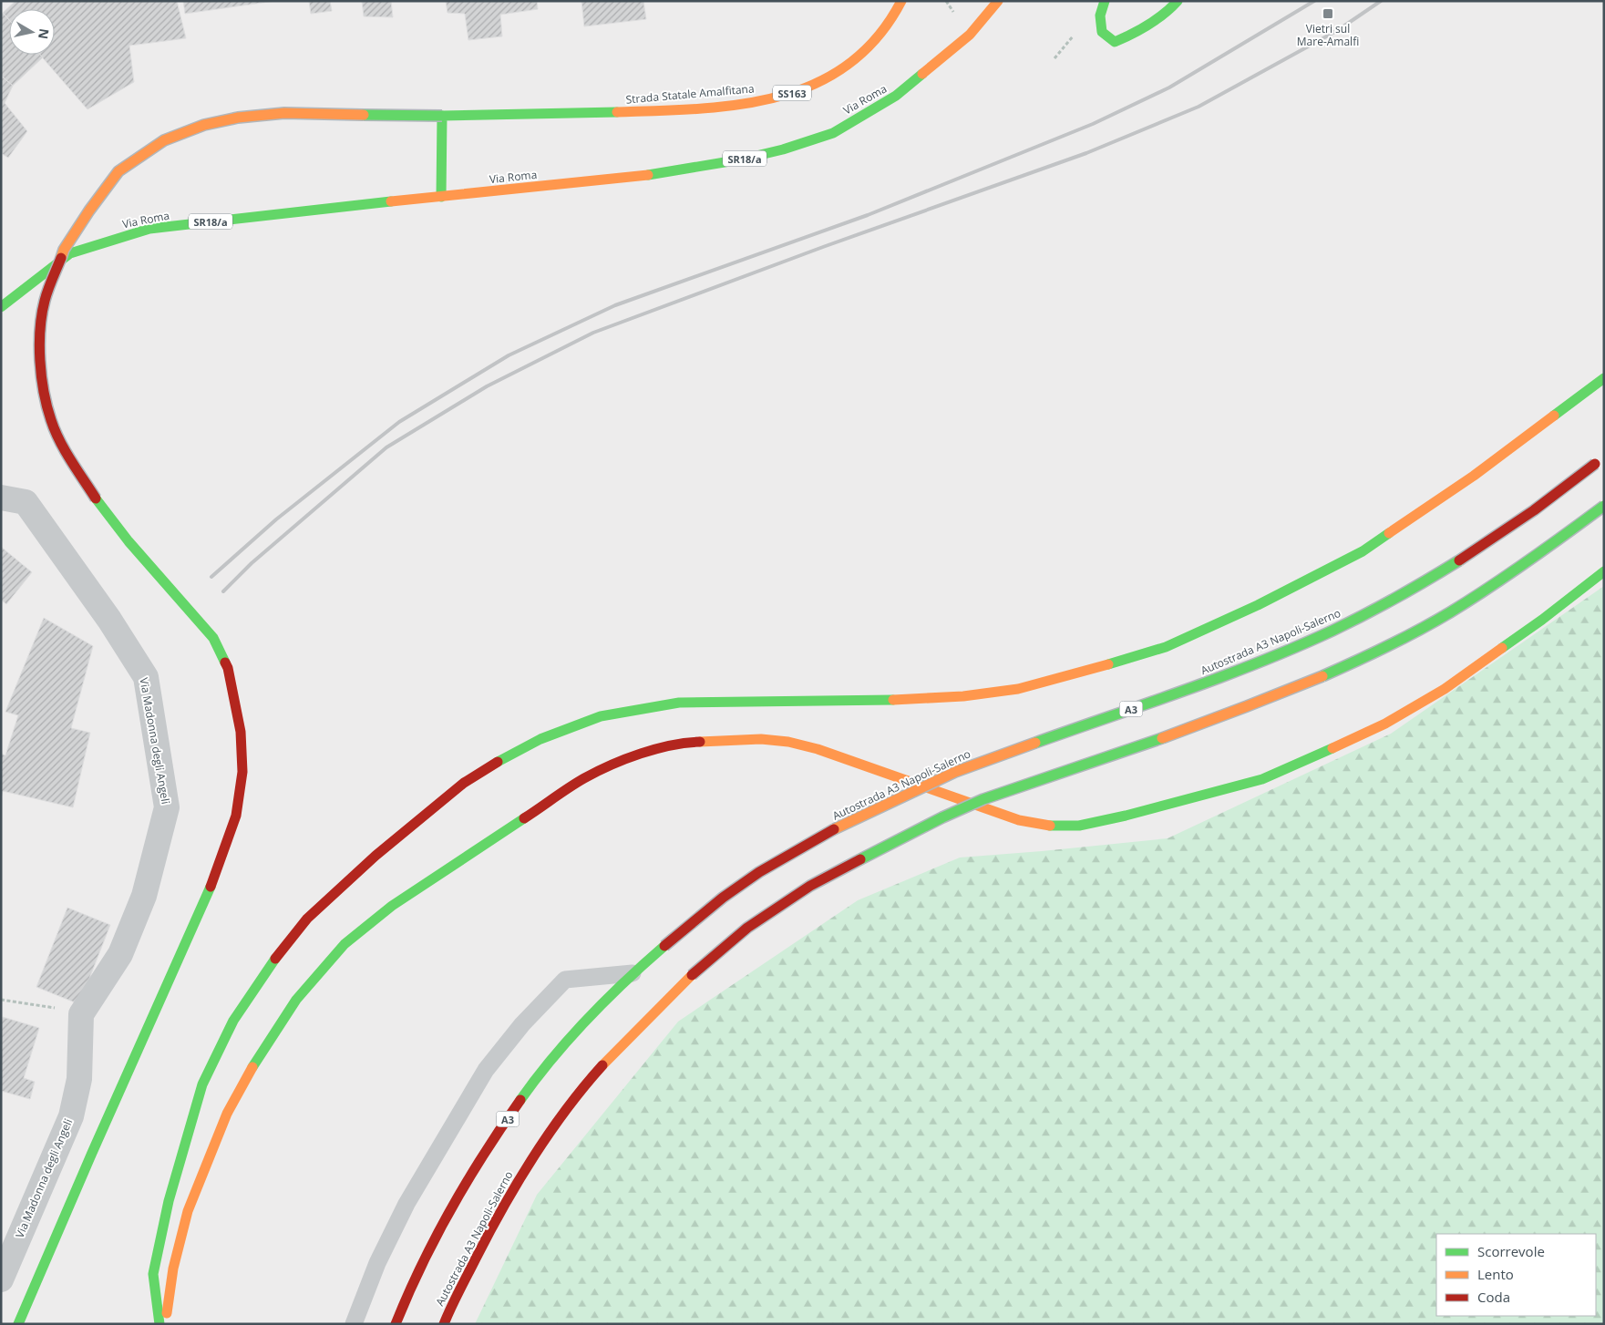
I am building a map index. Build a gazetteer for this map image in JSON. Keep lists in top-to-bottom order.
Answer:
{
  "streets": {
    "main road": [
      "SS163",
      "Strada Statale Amalfitana",
      "Via Roma",
      "SR18/a",
      "Autostrada A3 Napoli-Salerno",
      "A3"
    ],
    "street": ["Via Madonna degli Angeli"]
  },
  "places": {
    "transit": ["Vietri sul Mare-Amalfi"]
  },
  "legend": ["Scorrevole", "Lento", "Coda"],
  "north": "right"
}
